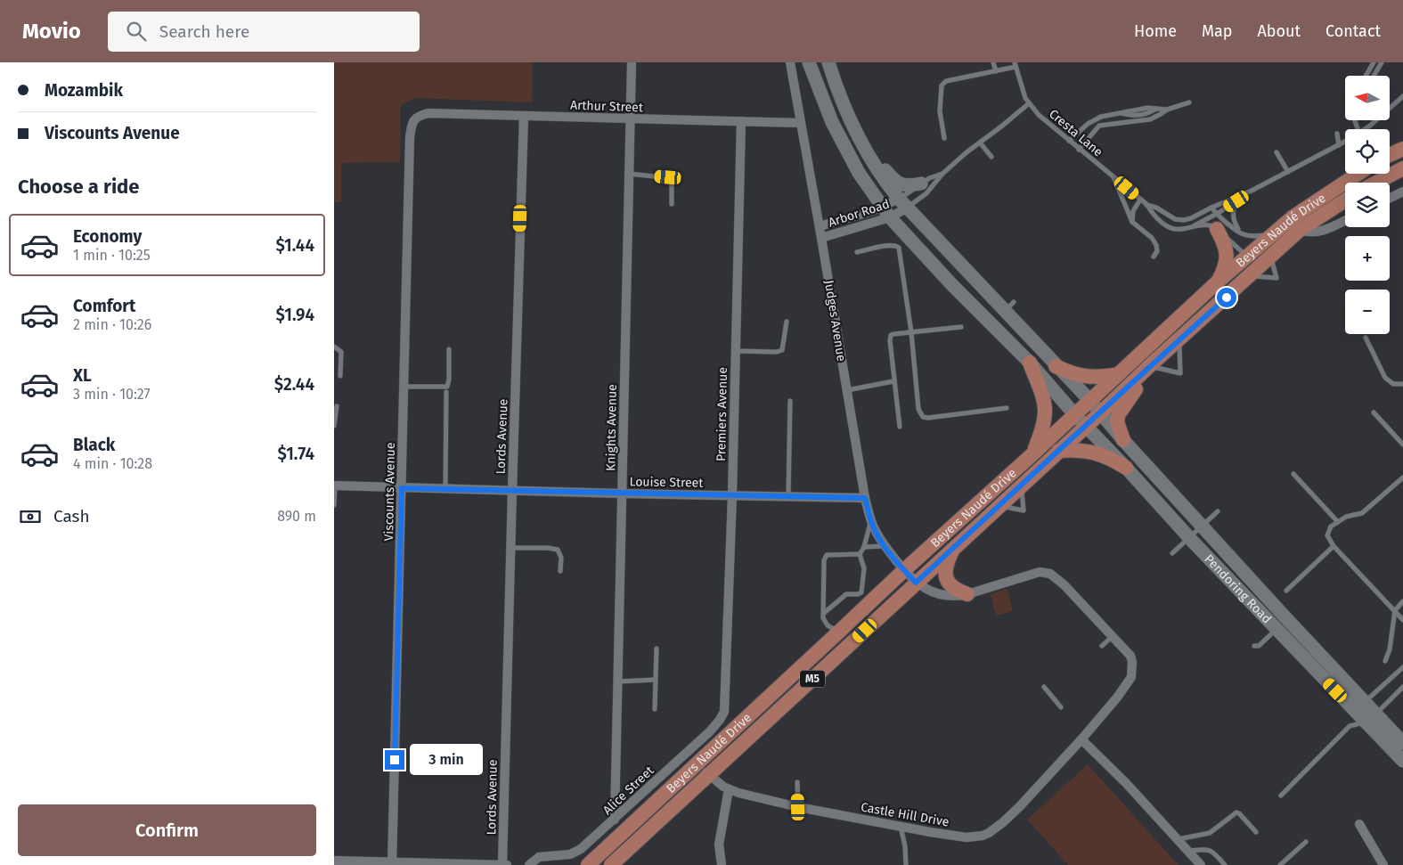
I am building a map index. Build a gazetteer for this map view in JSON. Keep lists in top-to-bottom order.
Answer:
{
  "streets": {
    "main road": ["Beyers Naudé Drive", "Pendoring Road", "M5"],
    "street": [
      "Arthur Street",
      "Arbor Road",
      "Judges Avenue",
      "Premiers Avenue",
      "Knights Avenue",
      "Lords Avenue",
      "Louise Street",
      "Viscounts Avenue",
      "Alice Street",
      "Castle Hill Drive"
    ],
    "lane": ["Cresta Lane"]
  },
  "crossings": [
    ["Arthur Street", "Judges Avenue"],
    ["Arthur Street", "Premiers Avenue"],
    ["Arthur Street", "Knights Avenue"],
    ["Arthur Street", "Lords Avenue"],
    ["Arthur Street", "Viscounts Avenue"],
    ["Cresta Lane", "Arbor Road"],
    ["Arbor Road", "Judges Avenue"],
    ["Beyers Naudé Drive", "Judges Avenue"],
    ["Beyers Naudé Drive", "Pendoring Road"],
    ["Beyers Naudé Drive", "Castle Hill Drive"],
    ["Judges Avenue", "Louise Street"],
    ["Judges Avenue", "Castle Hill Drive"],
    ["Premiers Avenue", "Louise Street"],
    ["Premiers Avenue", "Alice Street"],
    ["Knights Avenue", "Louise Street"],
    ["Knights Avenue", "Alice Street"],
    ["Lords Avenue", "Louise Street"],
    ["Louise Street", "Viscounts Avenue"]
  ],
  "north": "left",
  "page": {
    "header": "Movio",
    "search": "Search here",
    "nav": [
      "Home",
      "Map",
      "About",
      "Contact"
    ],
    "banner": ["Mozambik", "Viscounts Avenue"],
    "map_buttons": ["+", "−"],
    "heading": "Choose a ride",
    "list": [
      {
        "name": "Economy",
        "note": "1 min · 10:25",
        "value": "$1.44"
      },
      {
        "name": "Comfort",
        "note": "2 min · 10:26",
        "value": "$1.94"
      },
      {
        "name": "XL",
        "note": "3 min · 10:27",
        "value": "$2.44"
      },
      {
        "name": "Black",
        "note": "4 min · 10:28",
        "value": "$1.74"
      }
    ],
    "pay": ["Cash", "890 m"],
    "bubble": "3 min",
    "buttons": "Confirm"
  }
}
